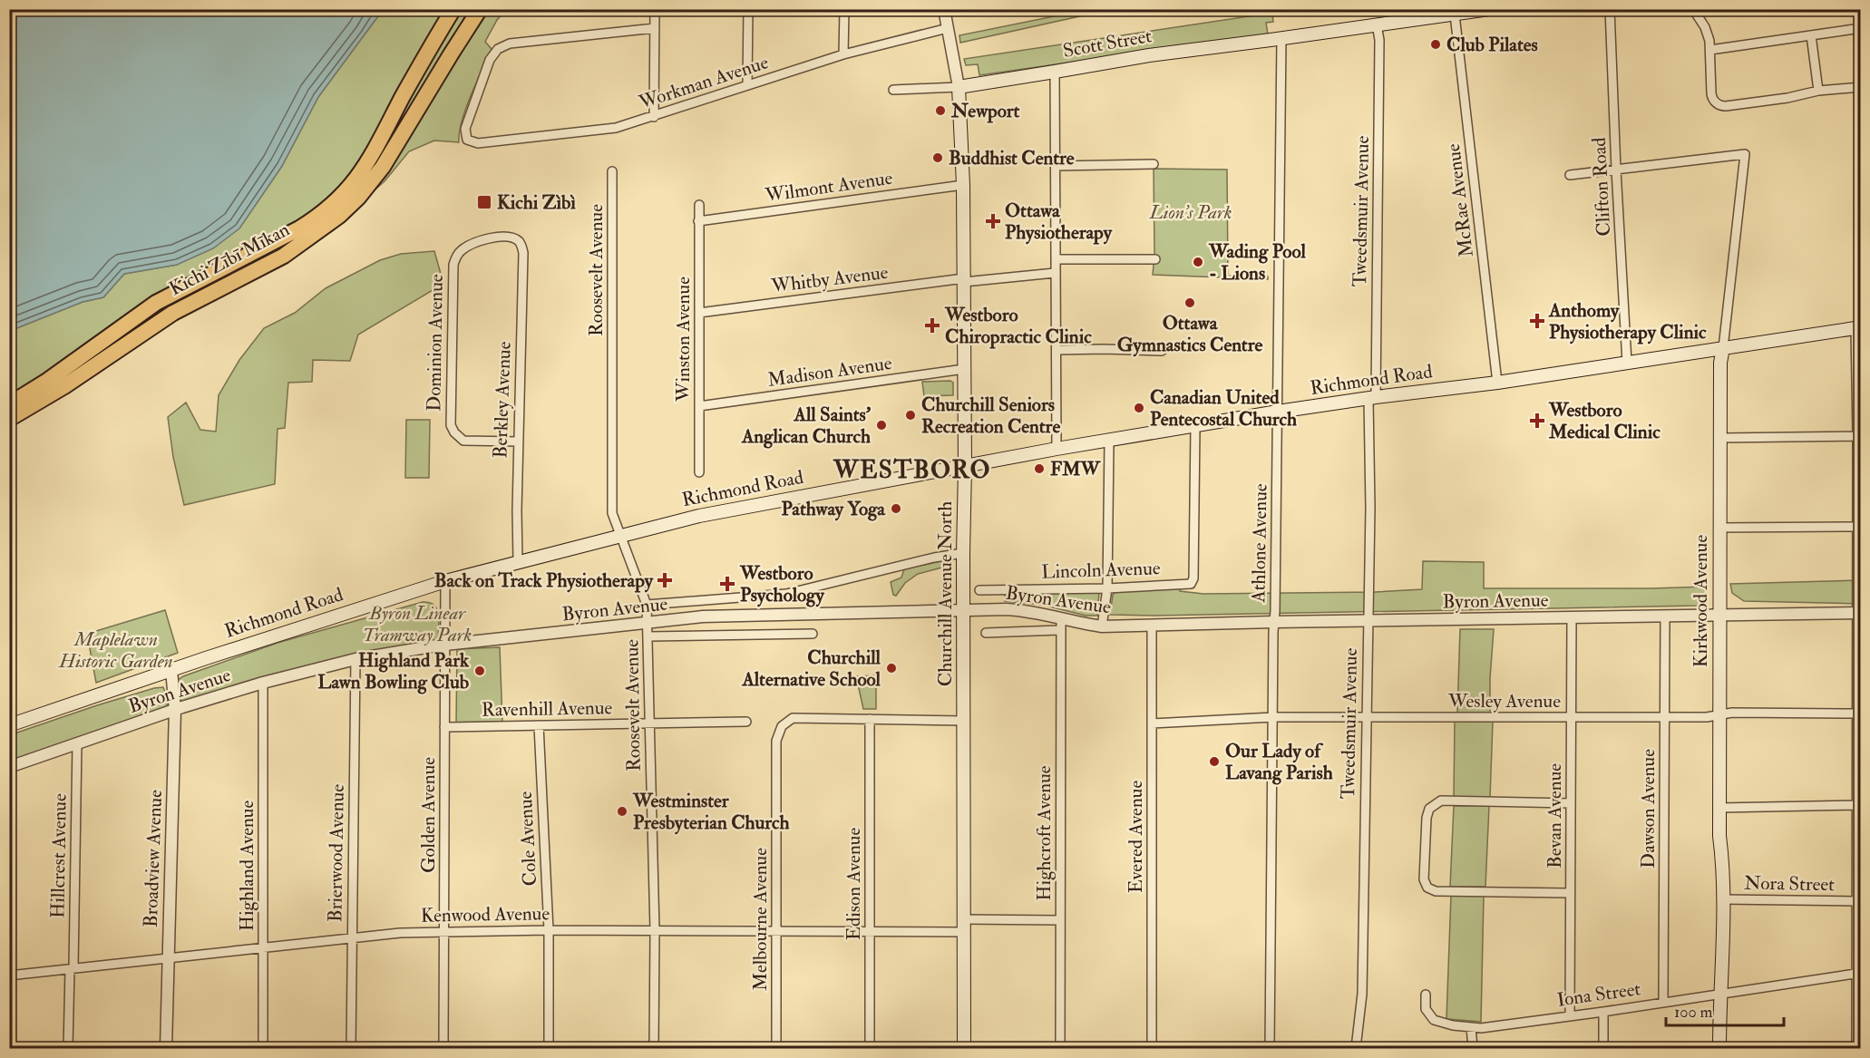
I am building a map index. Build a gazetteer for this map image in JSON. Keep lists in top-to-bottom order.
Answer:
{
  "streets": {
    "highway": ["Kichi Zībī Mīkan"],
    "main road": [
      "Scott Street",
      "Richmond Road",
      "Churchill Avenue North",
      "Kirkwood Avenue"
    ],
    "street": [
      "Workman Avenue",
      "Wilmont Avenue",
      "Clifton Road",
      "McRae Avenue",
      "Tweedsmuir Avenue",
      "Roosevelt Avenue",
      "Whitby Avenue",
      "Winston Avenue",
      "Dominion Avenue",
      "Madison Avenue",
      "Berkley Avenue",
      "Athlone Avenue",
      "Lincoln Avenue",
      "Byron Avenue",
      "Wesley Avenue",
      "Ravenhill Avenue",
      "Dawson Avenue",
      "Golden Avenue",
      "Bevan Avenue",
      "Highcroft Avenue",
      "Evered Avenue",
      "Cole Avenue",
      "Brierwood Avenue",
      "Hillcrest Avenue",
      "Broadview Avenue",
      "Highland Avenue",
      "Edison Avenue",
      "Nora Street",
      "Kenwood Avenue",
      "Melbourne Avenue",
      "Iona Street"
    ]
  },
  "crossings": [
    ["Scott Street", "McRae Avenue"],
    ["Scott Street", "Tweedsmuir Avenue"],
    ["Scott Street", "Athlone Avenue"],
    ["Scott Street", "Churchill Avenue North"],
    ["Workman Avenue", "Churchill Avenue North"],
    ["Wilmont Avenue", "Winston Avenue"],
    ["Wilmont Avenue", "Churchill Avenue North"],
    ["Clifton Road", "Richmond Road"],
    ["Clifton Road", "Kirkwood Avenue"],
    ["McRae Avenue", "Richmond Road"],
    ["Tweedsmuir Avenue", "Richmond Road"],
    ["Tweedsmuir Avenue", "Byron Avenue"],
    ["Tweedsmuir Avenue", "Wesley Avenue"],
    ["Roosevelt Avenue", "Richmond Road"],
    ["Roosevelt Avenue", "Byron Avenue"],
    ["Roosevelt Avenue", "Ravenhill Avenue"],
    ["Roosevelt Avenue", "Kenwood Avenue"],
    ["Whitby Avenue", "Winston Avenue"],
    ["Whitby Avenue", "Churchill Avenue North"],
    ["Winston Avenue", "Madison Avenue"],
    ["Dominion Avenue", "Berkley Avenue"],
    ["Madison Avenue", "Churchill Avenue North"],
    ["Richmond Road", "Berkley Avenue"],
    ["Richmond Road", "Athlone Avenue"],
    ["Richmond Road", "Lincoln Avenue"],
    ["Richmond Road", "Churchill Avenue North"],
    ["Richmond Road", "Kirkwood Avenue"],
    ["Richmond Road", "Golden Avenue"],
    ["Richmond Road", "Broadview Avenue"],
    ["Athlone Avenue", "Byron Avenue"],
    ["Athlone Avenue", "Wesley Avenue"],
    ["Churchill Avenue North", "Byron Avenue"],
    ["Churchill Avenue North", "Kenwood Avenue"],
    ["Byron Avenue", "Kirkwood Avenue"],
    ["Byron Avenue", "Dawson Avenue"],
    ["Byron Avenue", "Golden Avenue"],
    ["Byron Avenue", "Bevan Avenue"],
    ["Byron Avenue", "Highcroft Avenue"],
    ["Byron Avenue", "Evered Avenue"],
    ["Byron Avenue", "Brierwood Avenue"],
    ["Byron Avenue", "Hillcrest Avenue"],
    ["Byron Avenue", "Broadview Avenue"],
    ["Byron Avenue", "Highland Avenue"],
    ["Kirkwood Avenue", "Wesley Avenue"],
    ["Kirkwood Avenue", "Nora Street"],
    ["Kirkwood Avenue", "Iona Street"],
    ["Wesley Avenue", "Dawson Avenue"],
    ["Wesley Avenue", "Bevan Avenue"],
    ["Wesley Avenue", "Evered Avenue"],
    ["Ravenhill Avenue", "Golden Avenue"],
    ["Ravenhill Avenue", "Cole Avenue"],
    ["Dawson Avenue", "Iona Street"],
    ["Golden Avenue", "Kenwood Avenue"],
    ["Bevan Avenue", "Iona Street"],
    ["Highcroft Avenue", "Kenwood Avenue"],
    ["Cole Avenue", "Kenwood Avenue"],
    ["Brierwood Avenue", "Kenwood Avenue"],
    ["Hillcrest Avenue", "Kenwood Avenue"],
    ["Broadview Avenue", "Kenwood Avenue"],
    ["Highland Avenue", "Kenwood Avenue"],
    ["Edison Avenue", "Kenwood Avenue"],
    ["Edison Avenue", "Melbourne Avenue"],
    ["Kenwood Avenue", "Melbourne Avenue"]
  ],
  "districts": ["WESTBORO"],
  "parks": ["Lion's Park", "Byron Linear Tramway Park", "Maplelawn Historic Garden"],
  "places": {
    "other": [
      "Club Pilates",
      "Newport",
      "Buddhist Centre",
      "Wading Pool - Lions",
      "Ottawa Gymnastics Centre",
      "Canadian United Pentecostal Church",
      "Churchill Seniors Recreation Centre",
      "All Saints' Anglican Church",
      "FMW",
      "Pathway Yoga",
      "Churchill Alternative School",
      "Highland Park Lawn Bowling Club",
      "Our Lady of Lavang Parish",
      "Westminster Presbyterian Church"
    ],
    "transit": ["Kichi Zìbì"],
    "health": [
      "Ottawa Physiotherapy",
      "Anthomy Physiotherapy Clinic",
      "Westboro Chiropractic Clinic",
      "Westboro Medical Clinic",
      "Back on Track Physiotherapy",
      "Westboro Psychology"
    ]
  },
  "scale_bar": "100 m"
}
